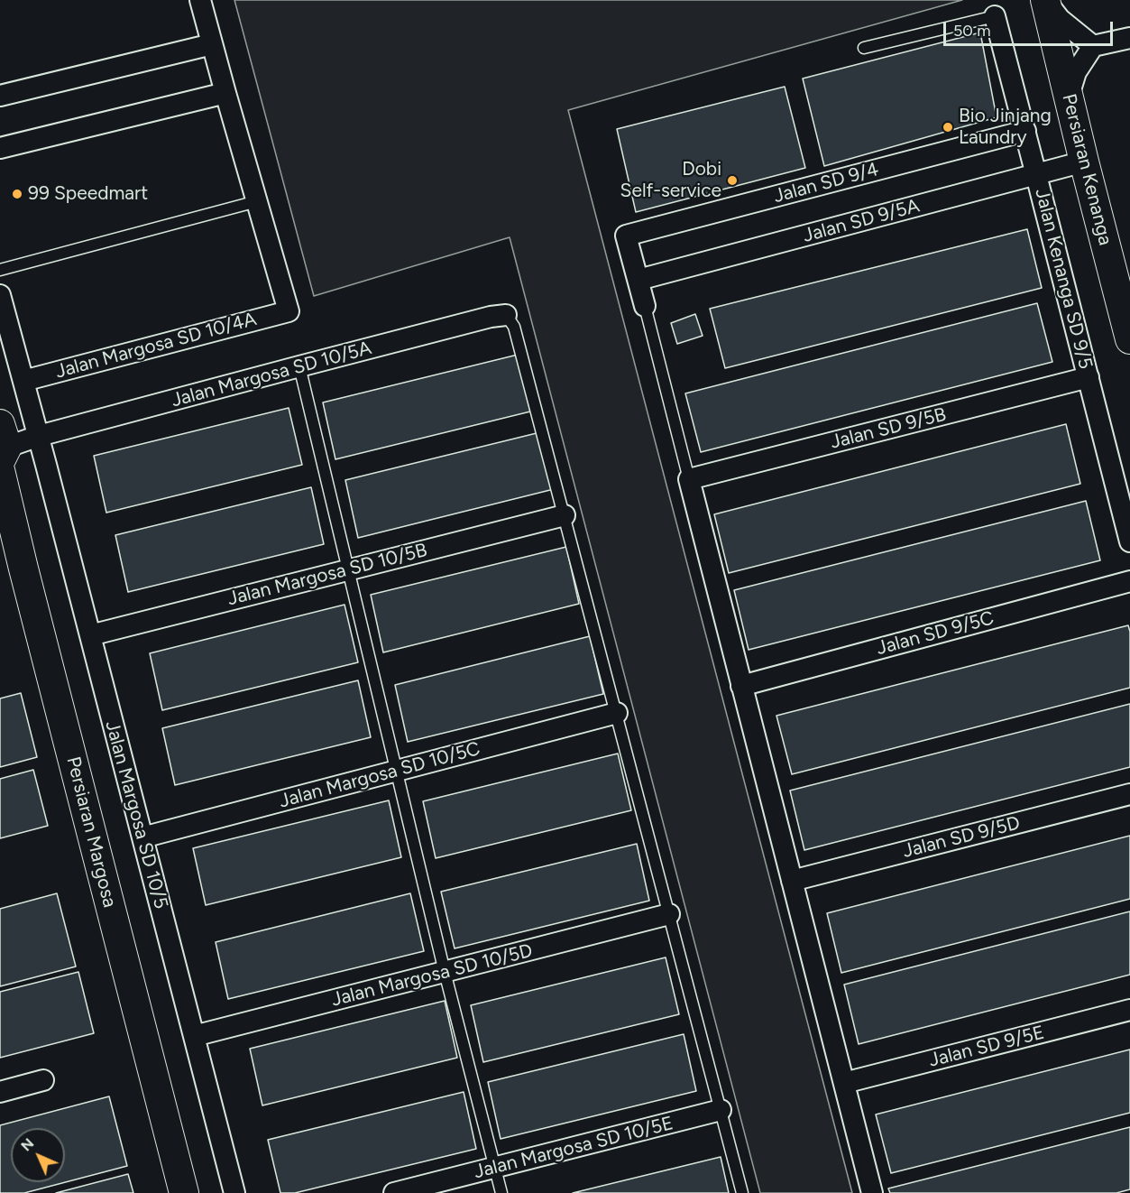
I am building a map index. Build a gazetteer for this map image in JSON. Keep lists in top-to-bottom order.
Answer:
{
  "streets": {
    "street": [
      "Persiaran Kenanga",
      "Jalan SD 9/4",
      "Jalan SD 9/5A",
      "Jalan Kenanga SD 9/5",
      "Jalan Margosa SD 10/4A",
      "Jalan Margosa SD 10/5A",
      "Jalan SD 9/5B",
      "Jalan Margosa SD 10/5B",
      "Jalan SD 9/5C",
      "Jalan Margosa SD 10/5C",
      "Jalan Margosa SD 10/5",
      "Persiaran Margosa",
      "Jalan SD 9/5D",
      "Jalan Margosa SD 10/5D",
      "Jalan SD 9/5E",
      "Jalan Margosa SD 10/5E"
    ]
  },
  "crossings": [
    ["Persiaran Kenanga", "Jalan SD 9/5A"],
    ["Jalan SD 9/4", "Jalan SD 9/5A"],
    ["Jalan SD 9/4", "Jalan Kenanga SD 9/5"],
    ["Jalan SD 9/5A", "Jalan Kenanga SD 9/5"],
    ["Jalan Kenanga SD 9/5", "Jalan SD 9/5B"],
    ["Jalan Margosa SD 10/4A", "Jalan Margosa SD 10/5"],
    ["Jalan Margosa SD 10/5A", "Jalan Margosa SD 10/5"],
    ["Jalan Margosa SD 10/5A", "Persiaran Margosa"],
    ["Jalan Margosa SD 10/5B", "Jalan Margosa SD 10/5"],
    ["Jalan Margosa SD 10/5C", "Jalan Margosa SD 10/5"],
    ["Jalan Margosa SD 10/5", "Jalan Margosa SD 10/5D"]
  ],
  "places": ["Bio Jinjang Laundry", "Dobi Self-service", "99 Speedmart"],
  "scale_bar": "50 m",
  "north": "top left"
}
